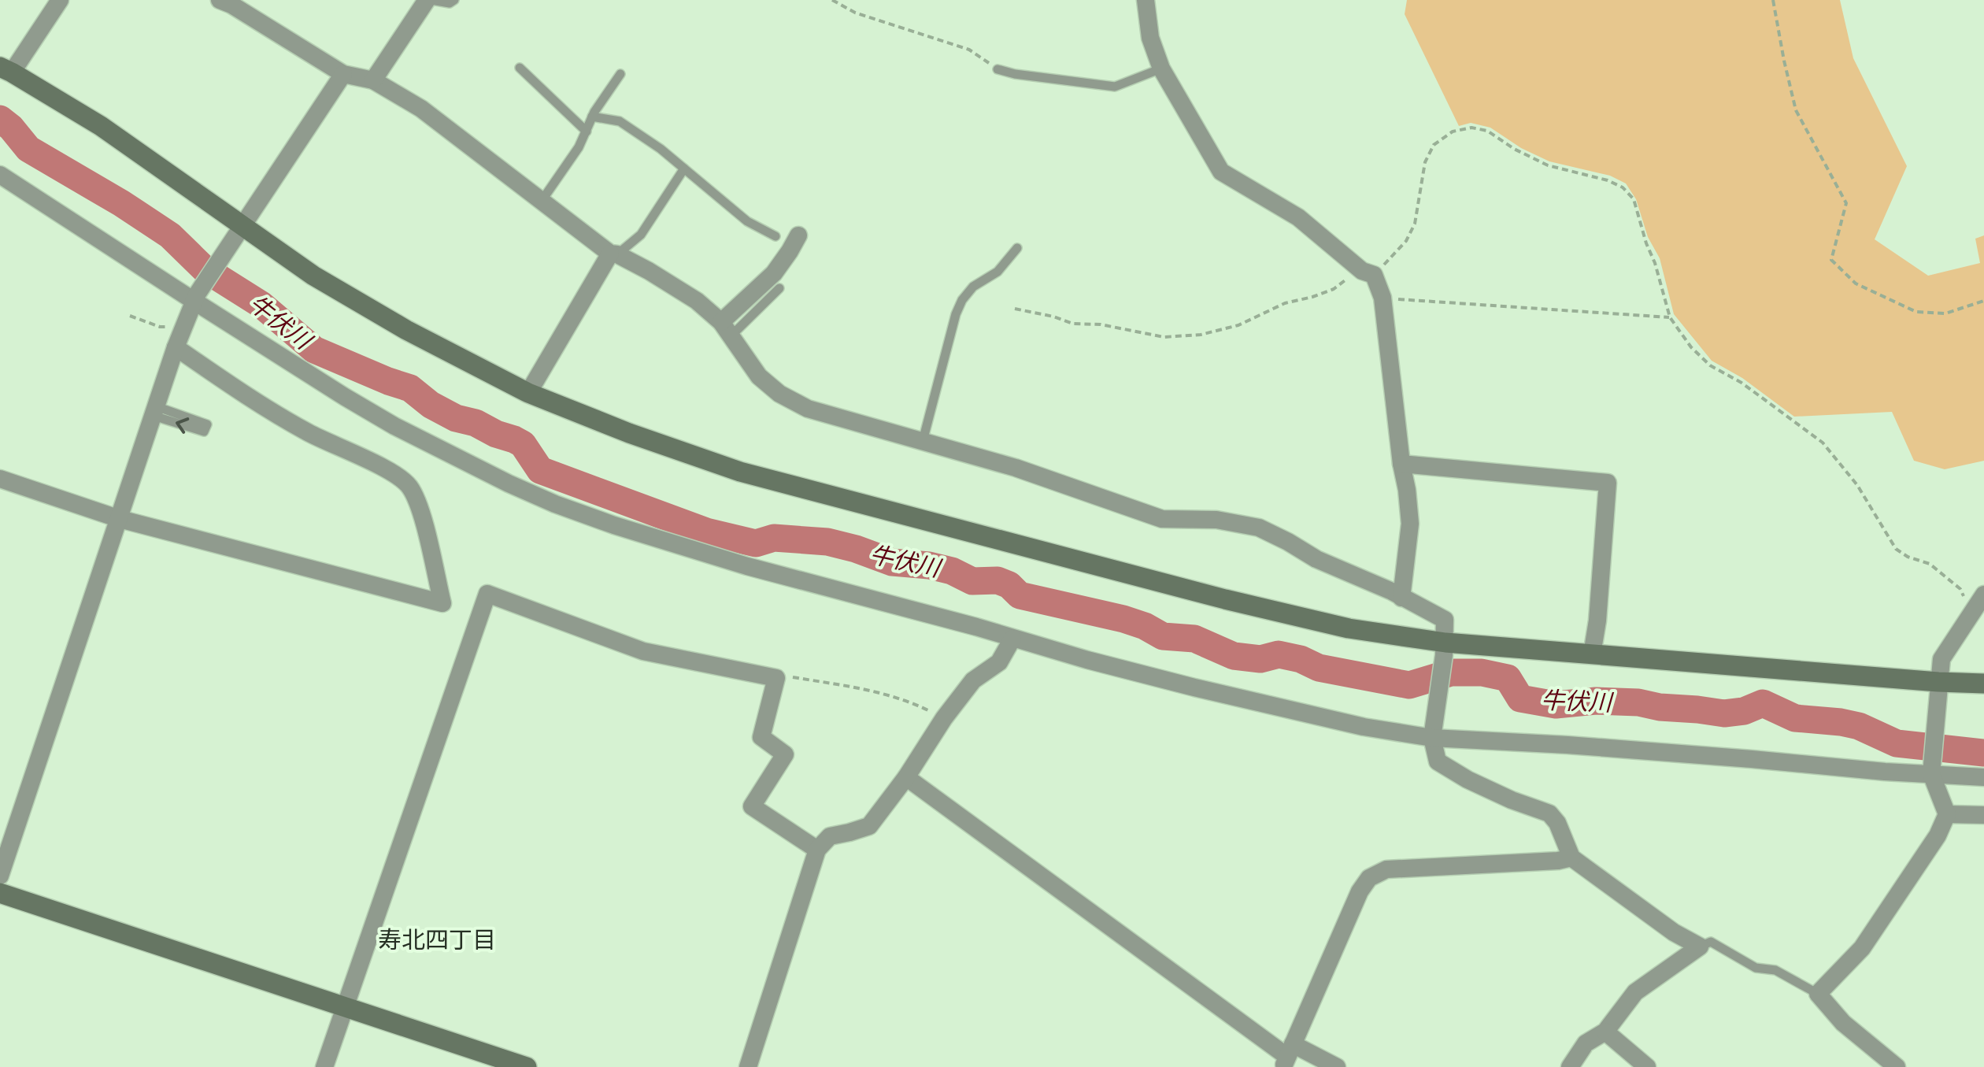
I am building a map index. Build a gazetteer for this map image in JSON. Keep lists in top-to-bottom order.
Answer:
{
  "districts": ["寿北四丁目"],
  "water": ["牛伏川"]
}
